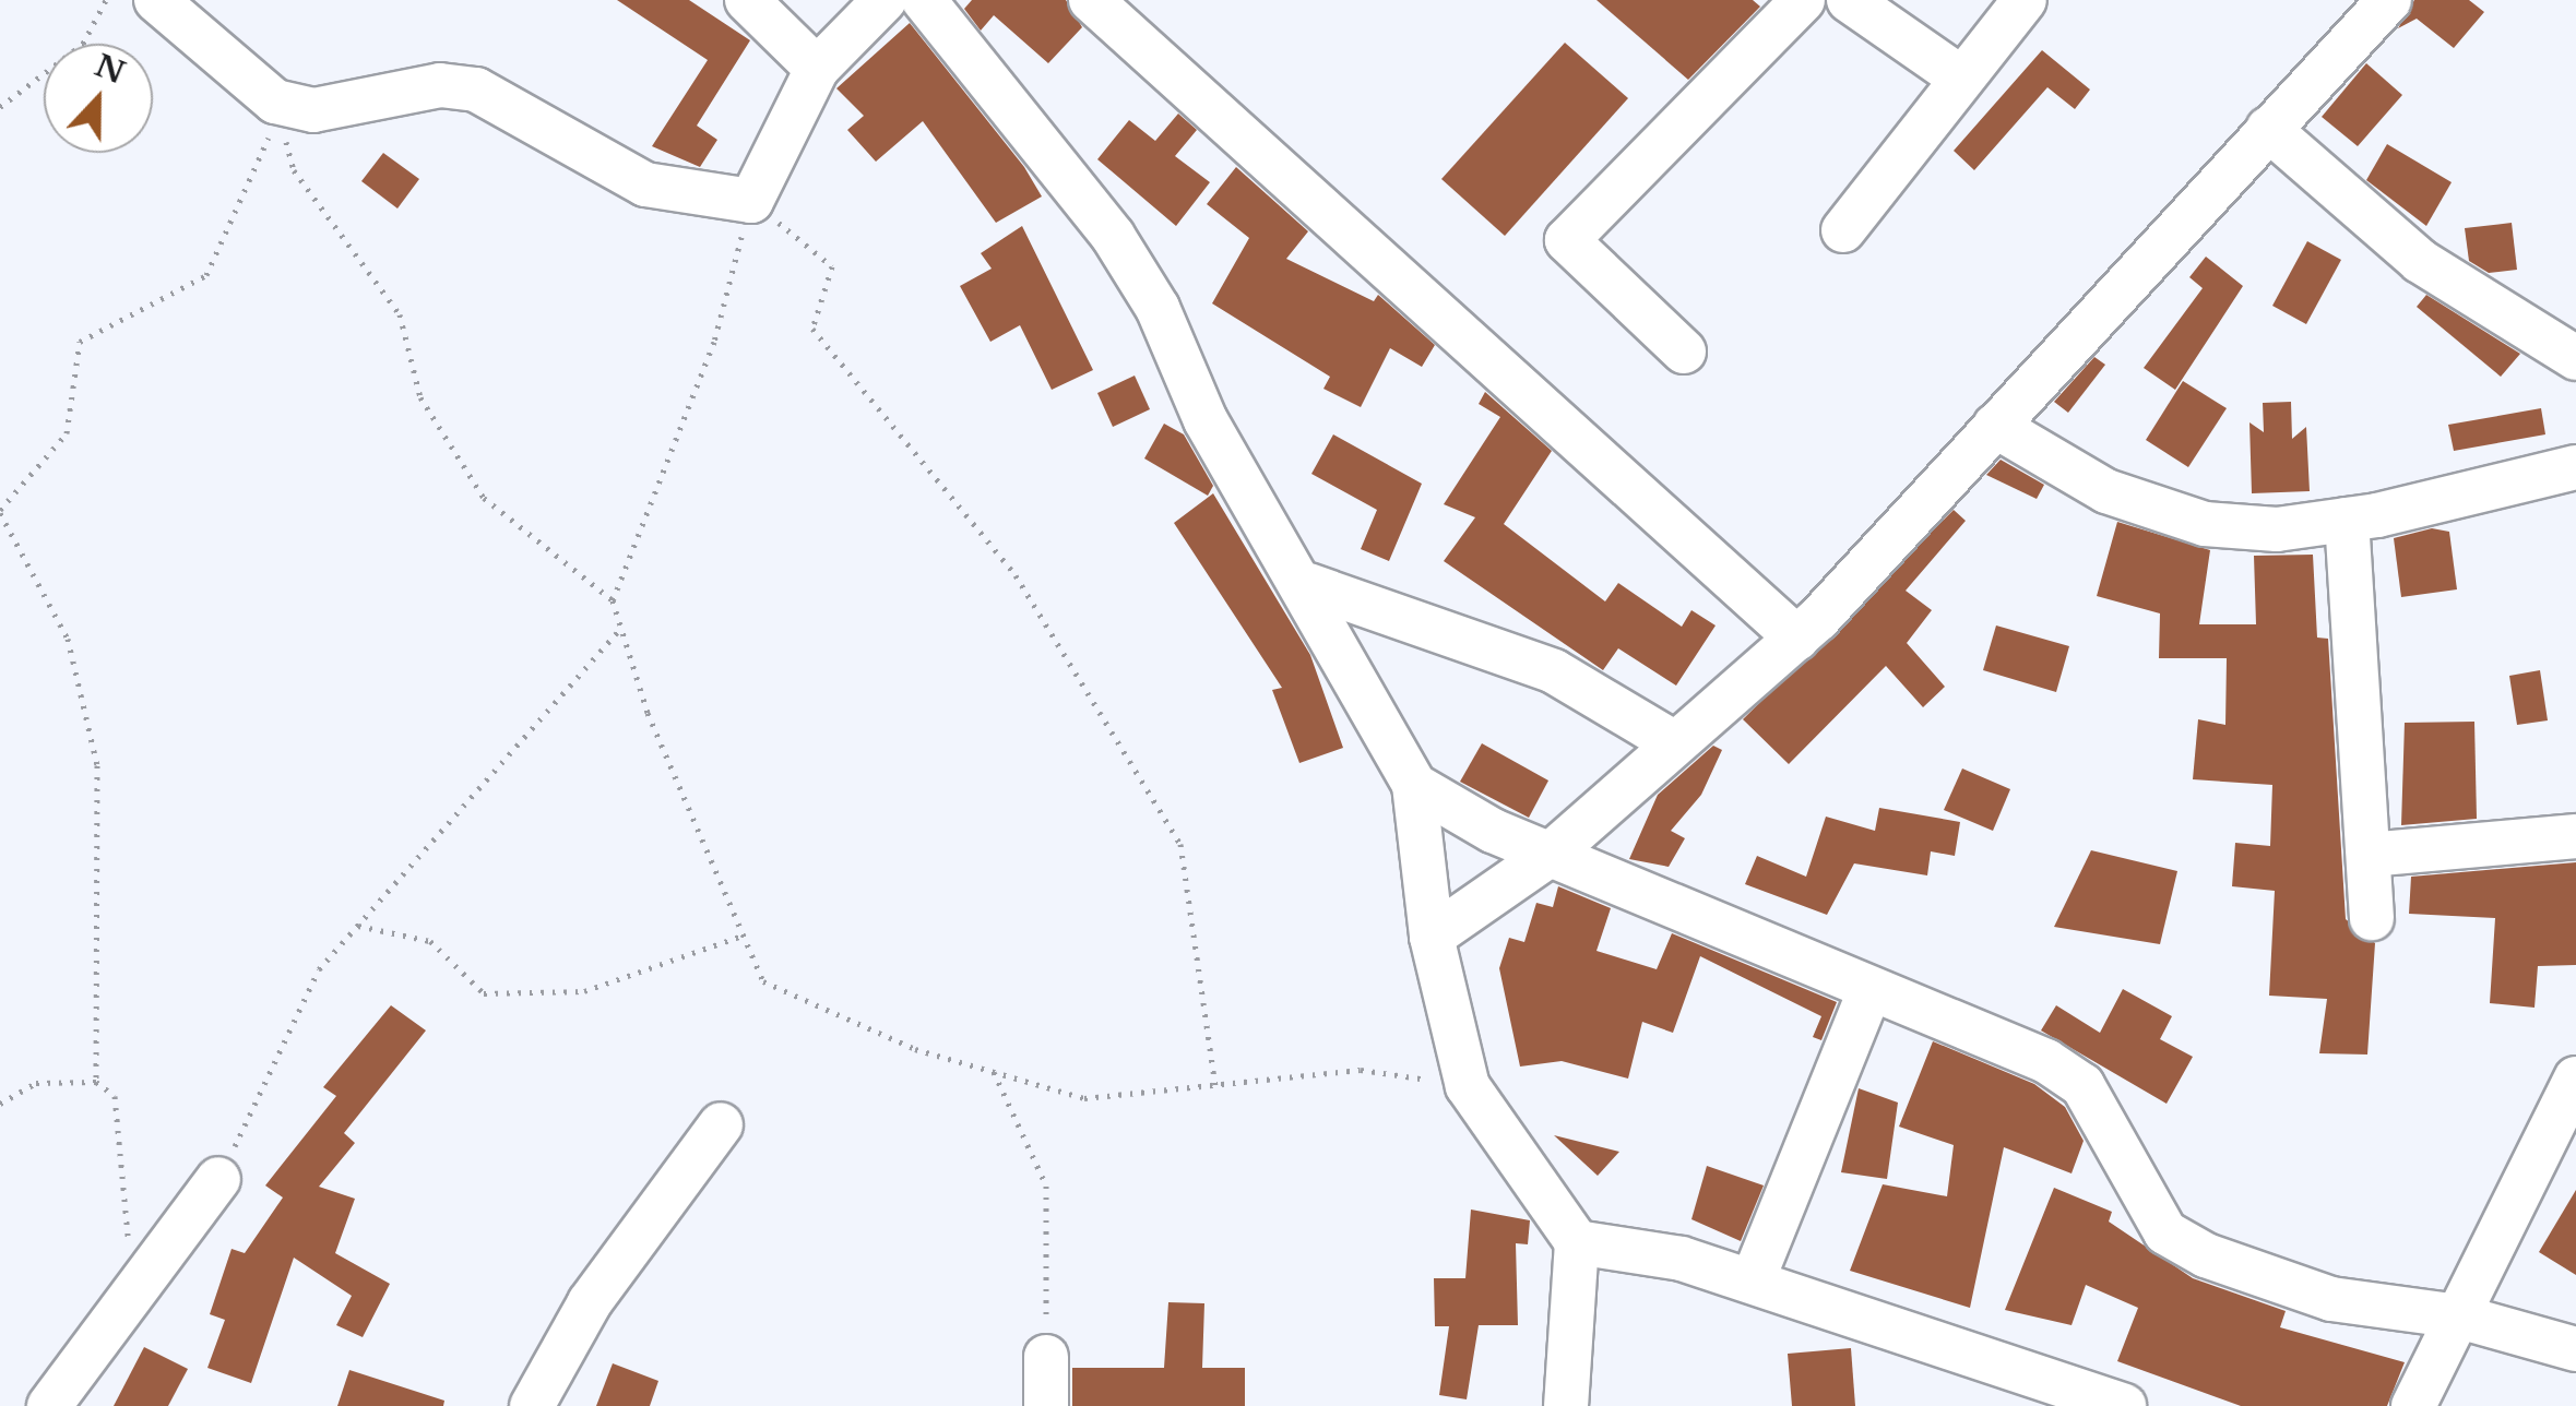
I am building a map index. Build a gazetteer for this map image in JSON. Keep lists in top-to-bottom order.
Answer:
{
  "north": "top"
}
